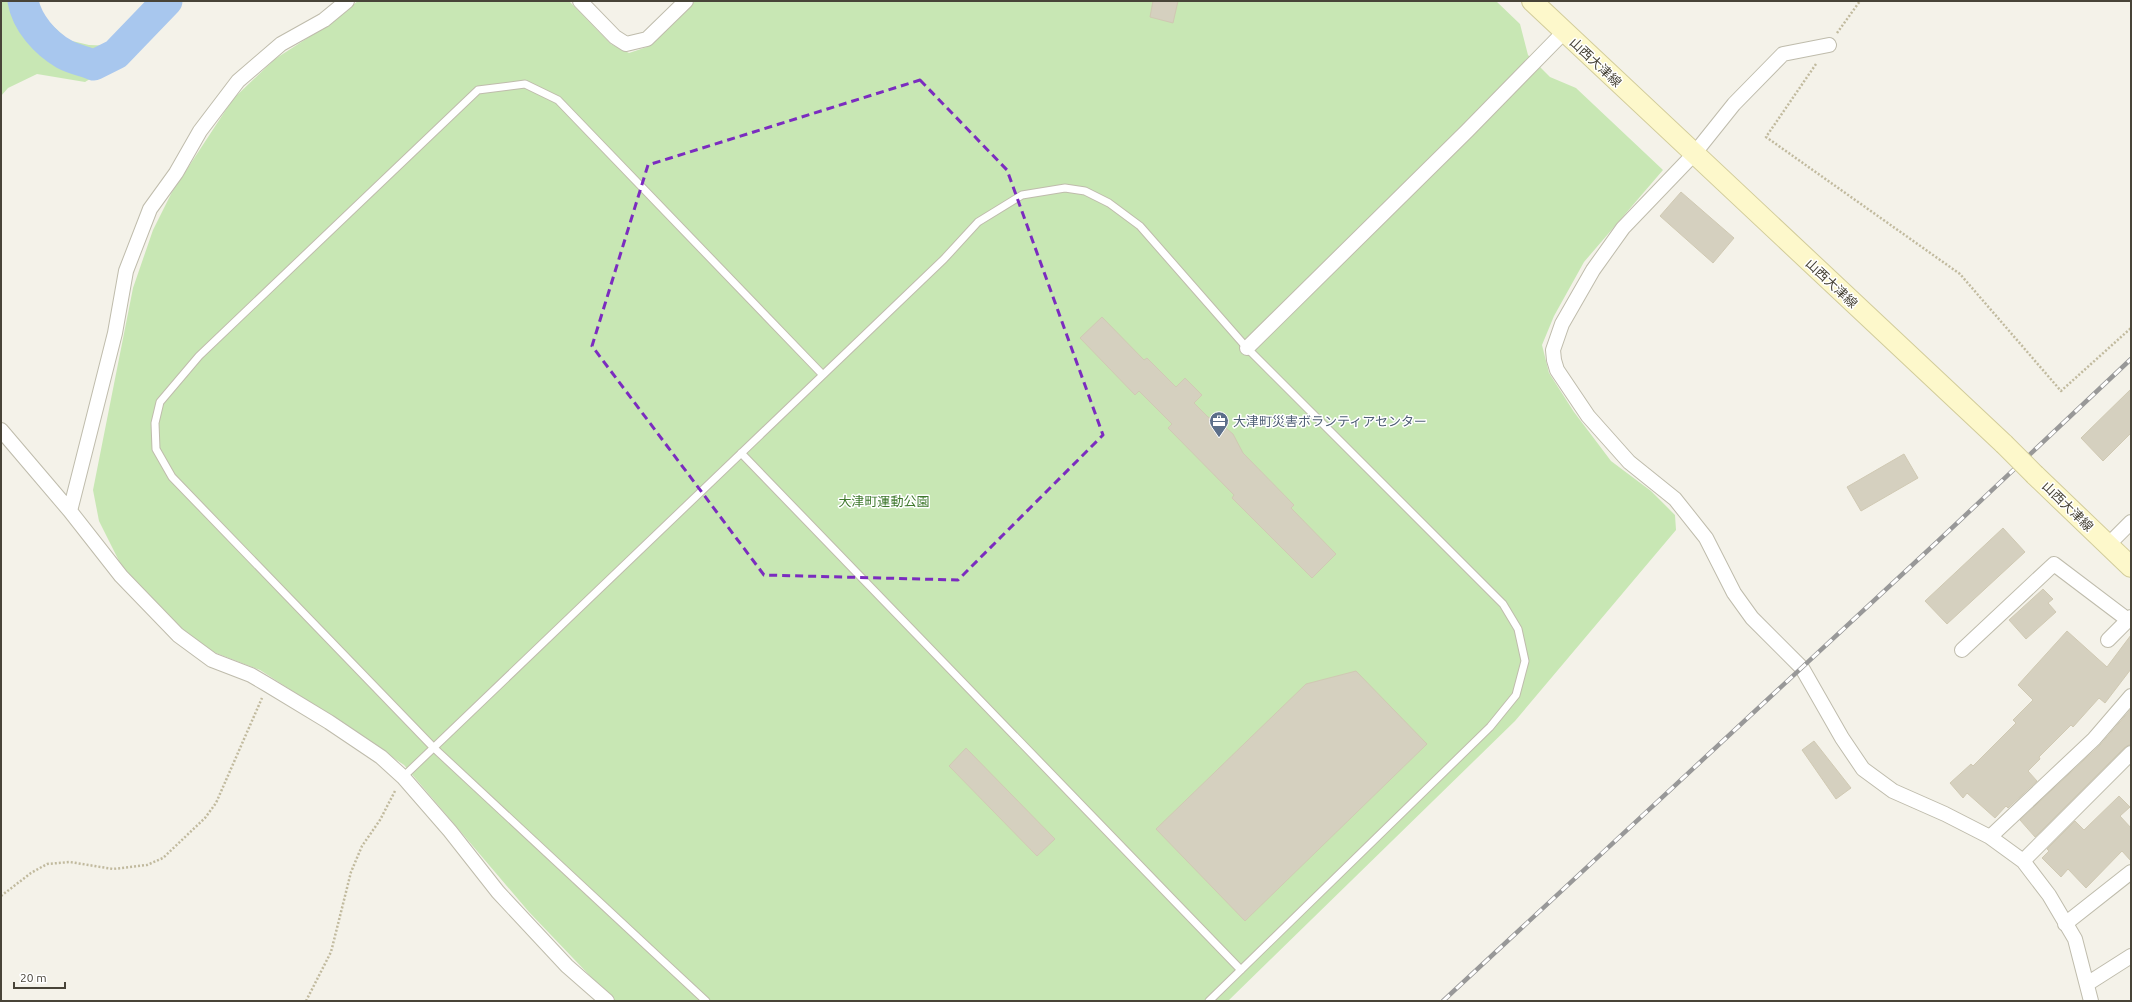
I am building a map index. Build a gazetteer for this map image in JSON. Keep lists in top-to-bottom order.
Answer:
{
  "streets": {
    "main road": ["山西大津線"]
  },
  "parks": ["大津町運動公園"],
  "places": {
    "office": ["大津町災害ボランティアセンター"]
  },
  "scale_bar": "20 m"
}
